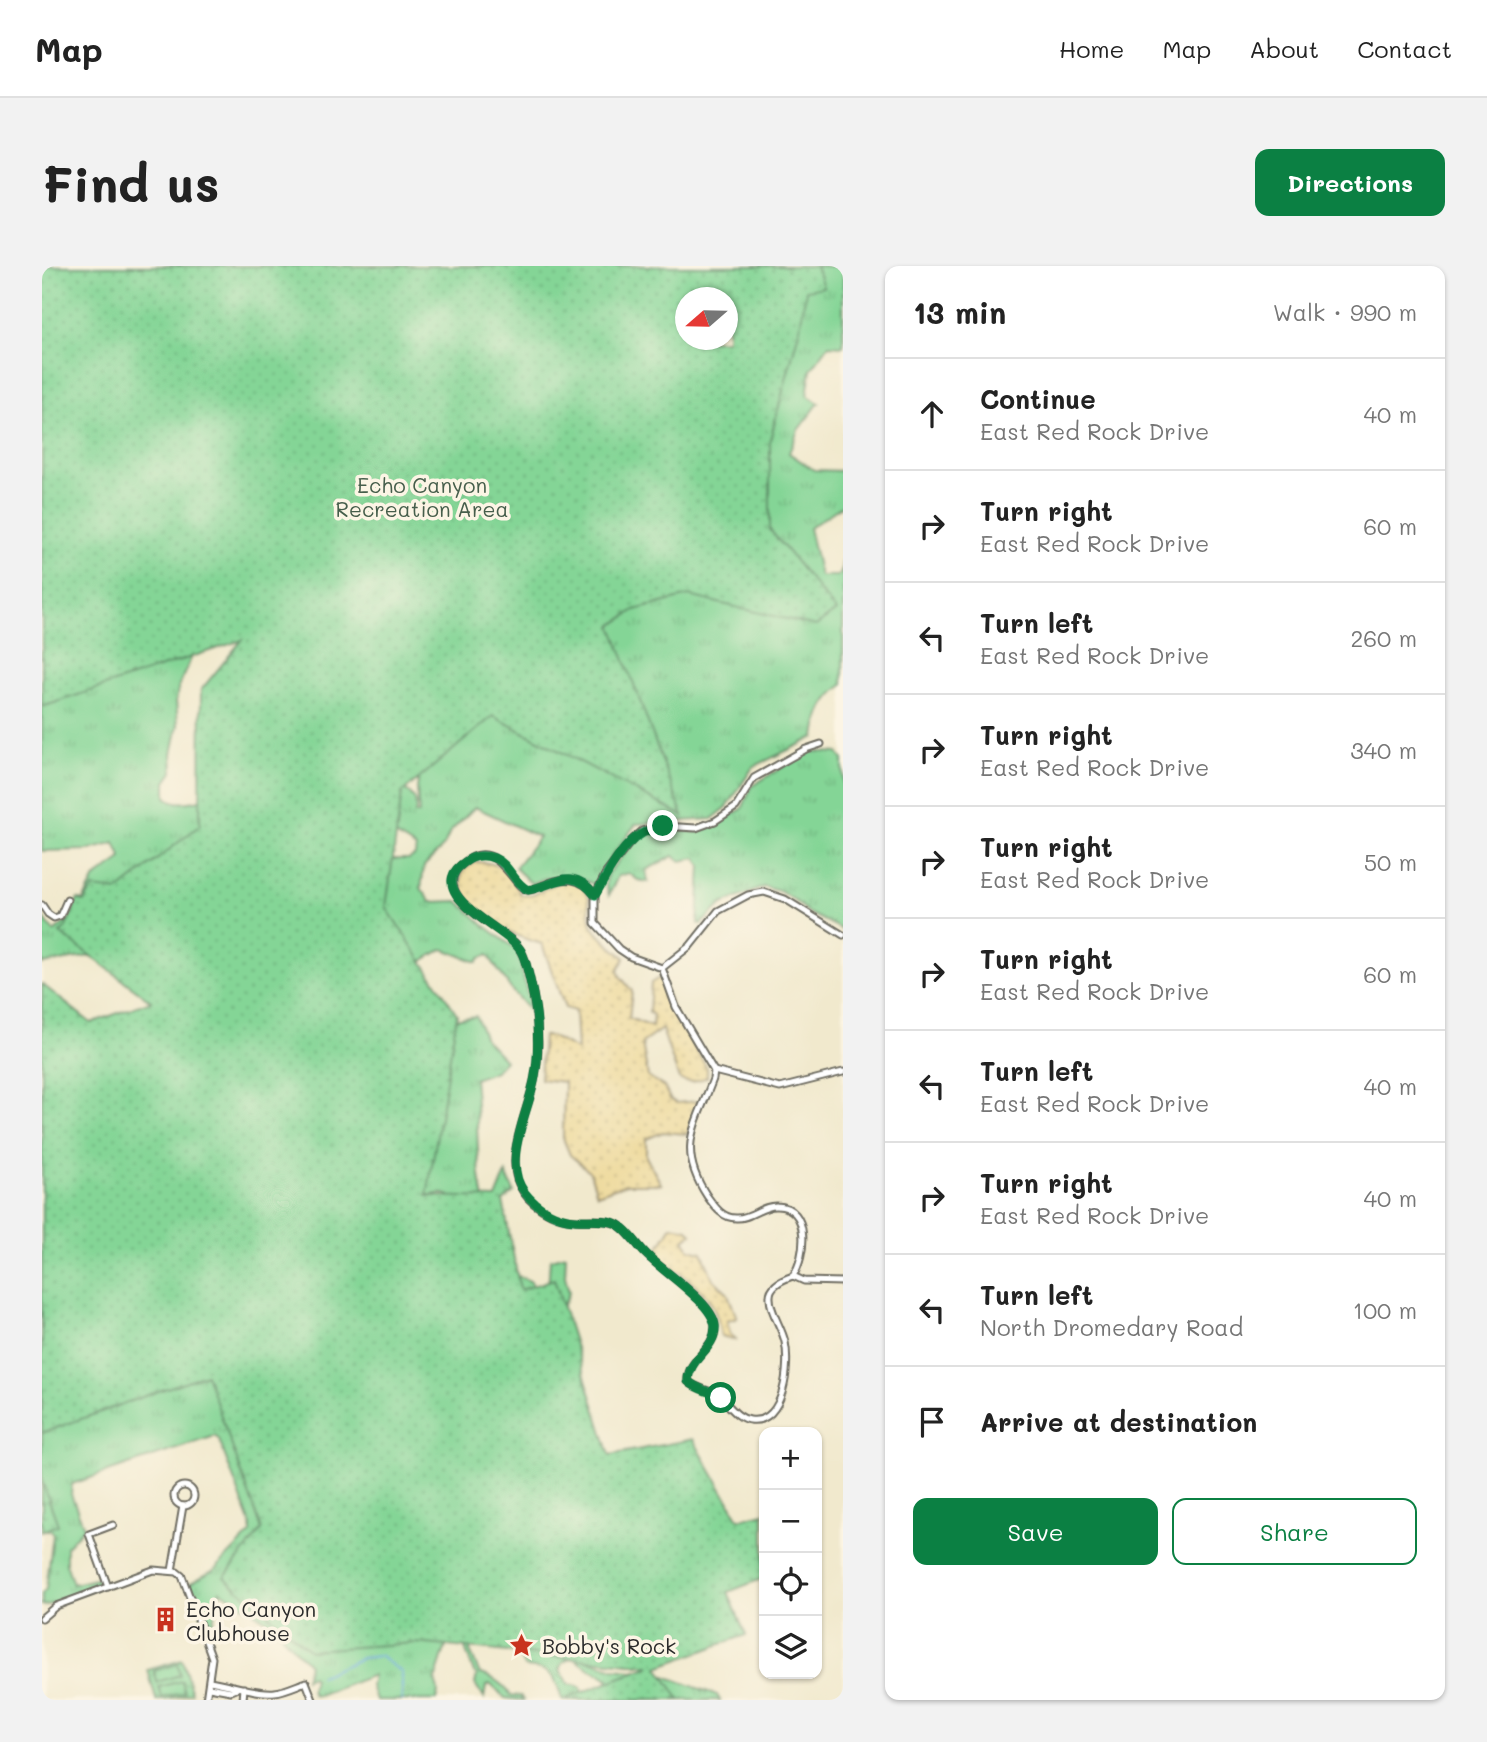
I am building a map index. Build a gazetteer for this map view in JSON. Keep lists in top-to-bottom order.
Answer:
{
  "parks": ["Echo Canyon Recreation Area"],
  "places": {
    "building": ["Echo Canyon Clubhouse"],
    "place": ["Bobby's Rock"]
  },
  "north": "left",
  "page": {
    "header": "Map",
    "nav": [
      "Home",
      "Map",
      "About",
      "Contact"
    ],
    "buttons": [
      "Directions",
      ["Save", "Share"]
    ],
    "title": "Find us",
    "heading": ["13 min", "Walk · 990 m"],
    "list": [
      ["Continue", "East Red Rock Drive", "40 m"],
      ["Turn right", "East Red Rock Drive", "60 m"],
      ["Turn left", "East Red Rock Drive", "260 m"],
      ["Turn right", "East Red Rock Drive", "340 m"],
      ["Turn right", "East Red Rock Drive", "50 m"],
      ["Turn right", "East Red Rock Drive", "60 m"],
      ["Turn left", "East Red Rock Drive", "40 m"],
      ["Turn right", "East Red Rock Drive", "40 m"],
      ["Turn left", "North Dromedary Road", "100 m"],
      "Arrive at destination"
    ],
    "map_buttons": ["+", "−"]
  }
}
